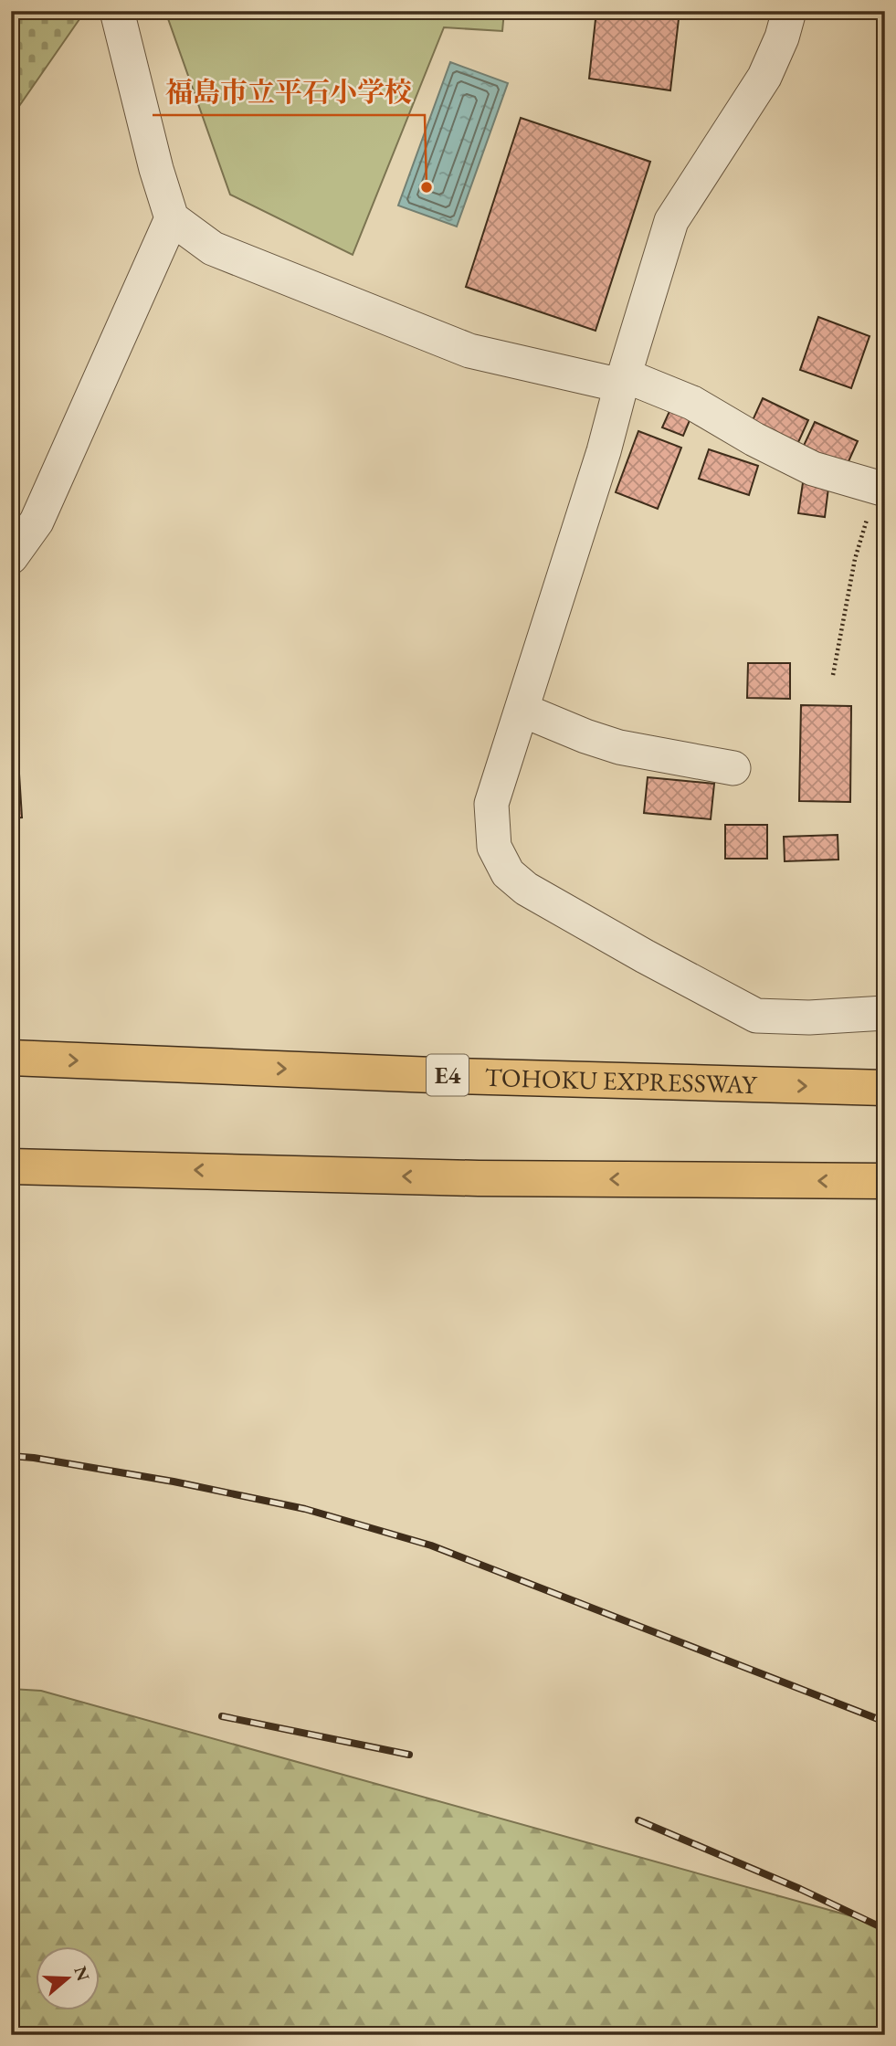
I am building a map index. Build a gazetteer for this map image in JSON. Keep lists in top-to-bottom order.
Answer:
{
  "streets": {
    "highway": ["E4", "TOHOKU EXPRESSWAY"]
  },
  "places": ["福島市立平石小学校"],
  "north": "right"
}
